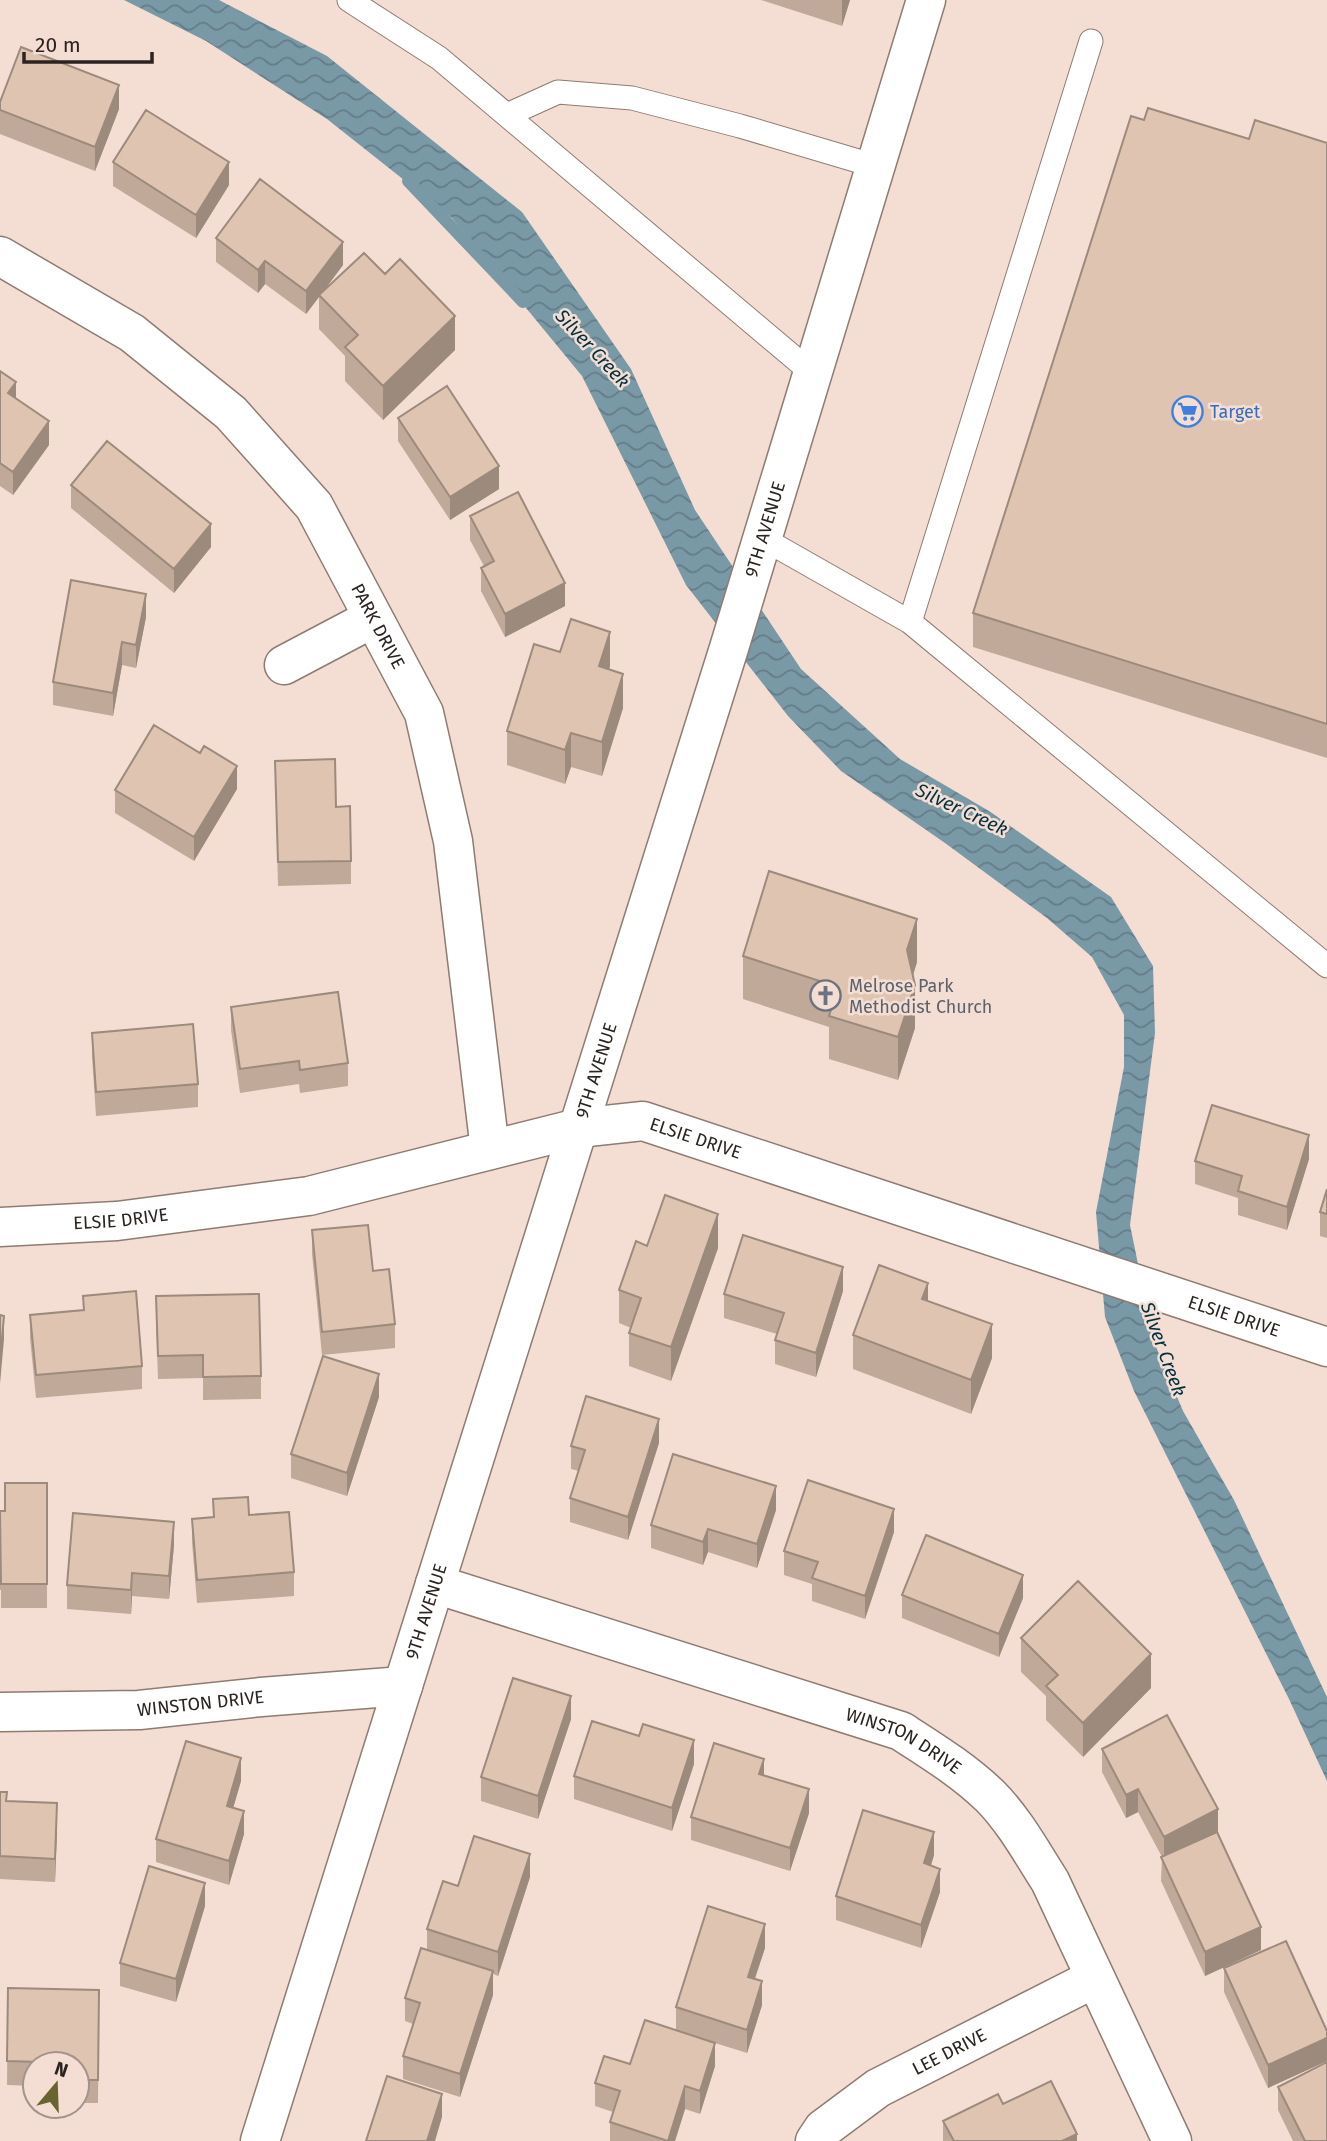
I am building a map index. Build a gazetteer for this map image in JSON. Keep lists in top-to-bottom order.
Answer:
{
  "streets": {
    "street": [
      "9TH AVENUE",
      "PARK DRIVE",
      "ELSIE DRIVE",
      "WINSTON DRIVE",
      "LEE DRIVE"
    ]
  },
  "crossings": [
    ["9TH AVENUE", "ELSIE DRIVE"],
    ["9TH AVENUE", "WINSTON DRIVE"],
    ["PARK DRIVE", "ELSIE DRIVE"],
    ["WINSTON DRIVE", "LEE DRIVE"]
  ],
  "water": ["Silver Creek"],
  "places": {
    "supermarket": ["Target"],
    "church": ["Melrose Park Methodist Church"]
  },
  "scale_bar": "20 m",
  "north": "top"
}
